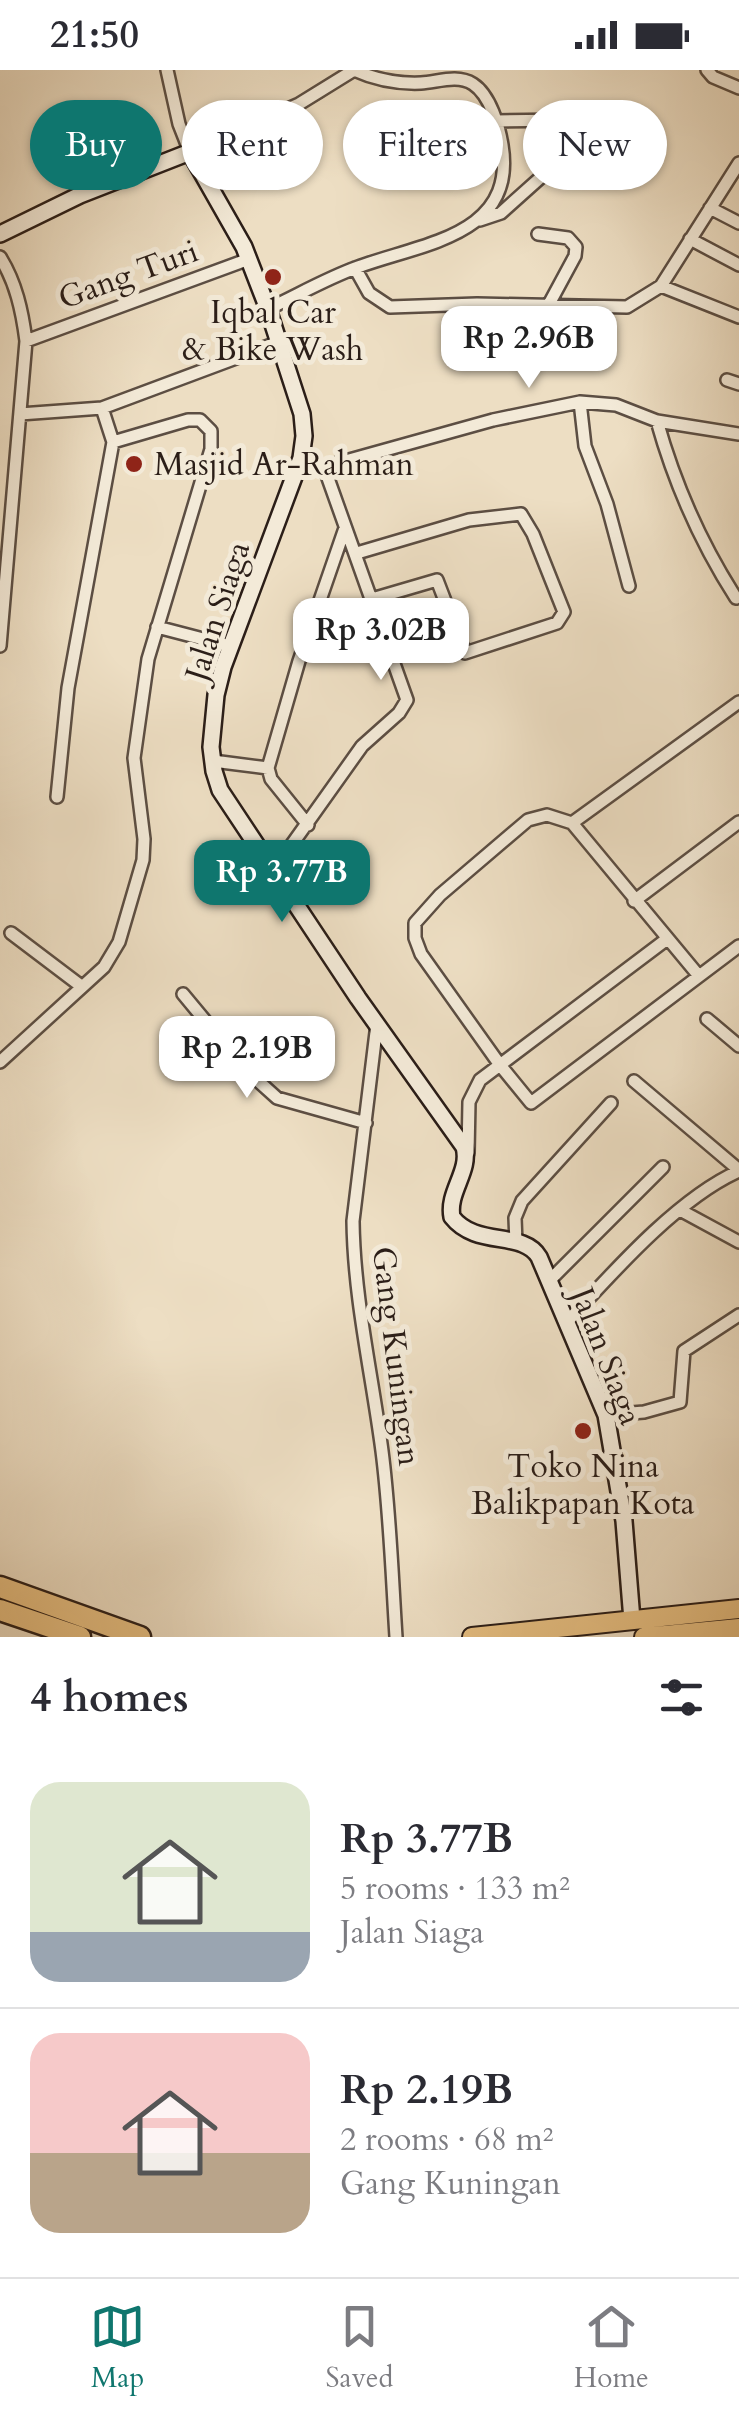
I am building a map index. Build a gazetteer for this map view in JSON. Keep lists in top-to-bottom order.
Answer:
{
  "streets": {
    "street": ["Gang Turi", "Jalan Siaga", "Gang Kuningan"]
  },
  "crossings": [
    ["Gang Turi", "Jalan Siaga"],
    ["Jalan Siaga", "Gang Kuningan"]
  ],
  "places": ["Iqbal Car & Bike Wash", "Masjid Ar-Rahman", "Toko Nina Balikpapan Kota"],
  "page": {
    "status": "21:50",
    "chip": [
      "Buy",
      "Rent",
      "Filters",
      "New"
    ],
    "price": [
      "Rp 2.96B",
      "Rp 3.02B",
      "Rp 3.77B",
      "Rp 2.19B"
    ],
    "heading": "4 homes",
    "list": [
      {
        "name": "Rp 3.77B",
        "note": "5 rooms · 133 m² · Jalan Siaga"
      },
      {
        "name": "Rp 2.19B",
        "note": "2 rooms · 68 m² · Gang Kuningan"
      }
    ],
    "tabs": ["Map", "Saved", "Home"]
  }
}
